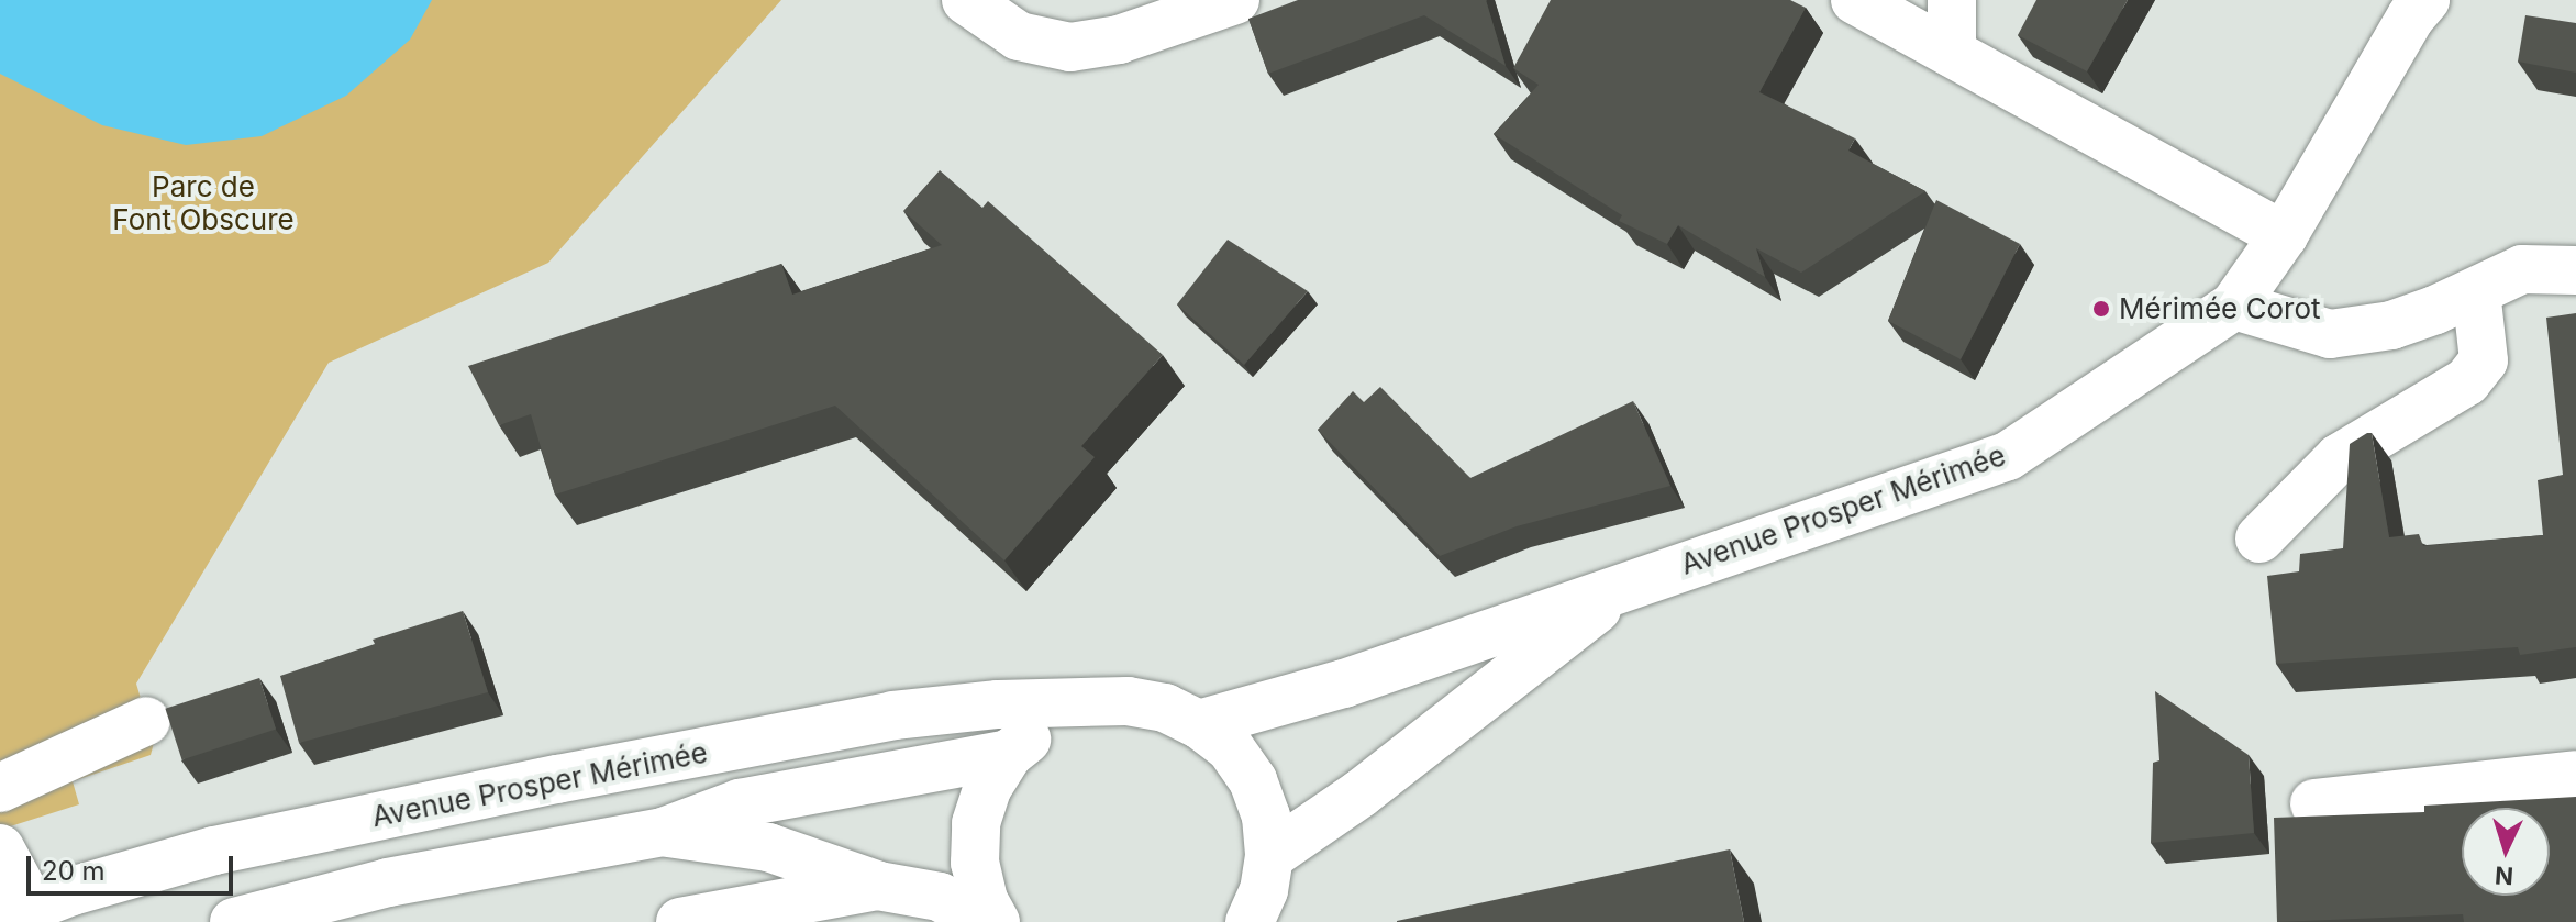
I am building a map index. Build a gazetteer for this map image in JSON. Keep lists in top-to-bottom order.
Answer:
{
  "streets": {
    "street": ["Avenue Prosper Mérimée"]
  },
  "parks": ["Parc de Font Obscure"],
  "places": ["Mérimée Corot"],
  "scale_bar": "20 m",
  "north": "bottom"
}
